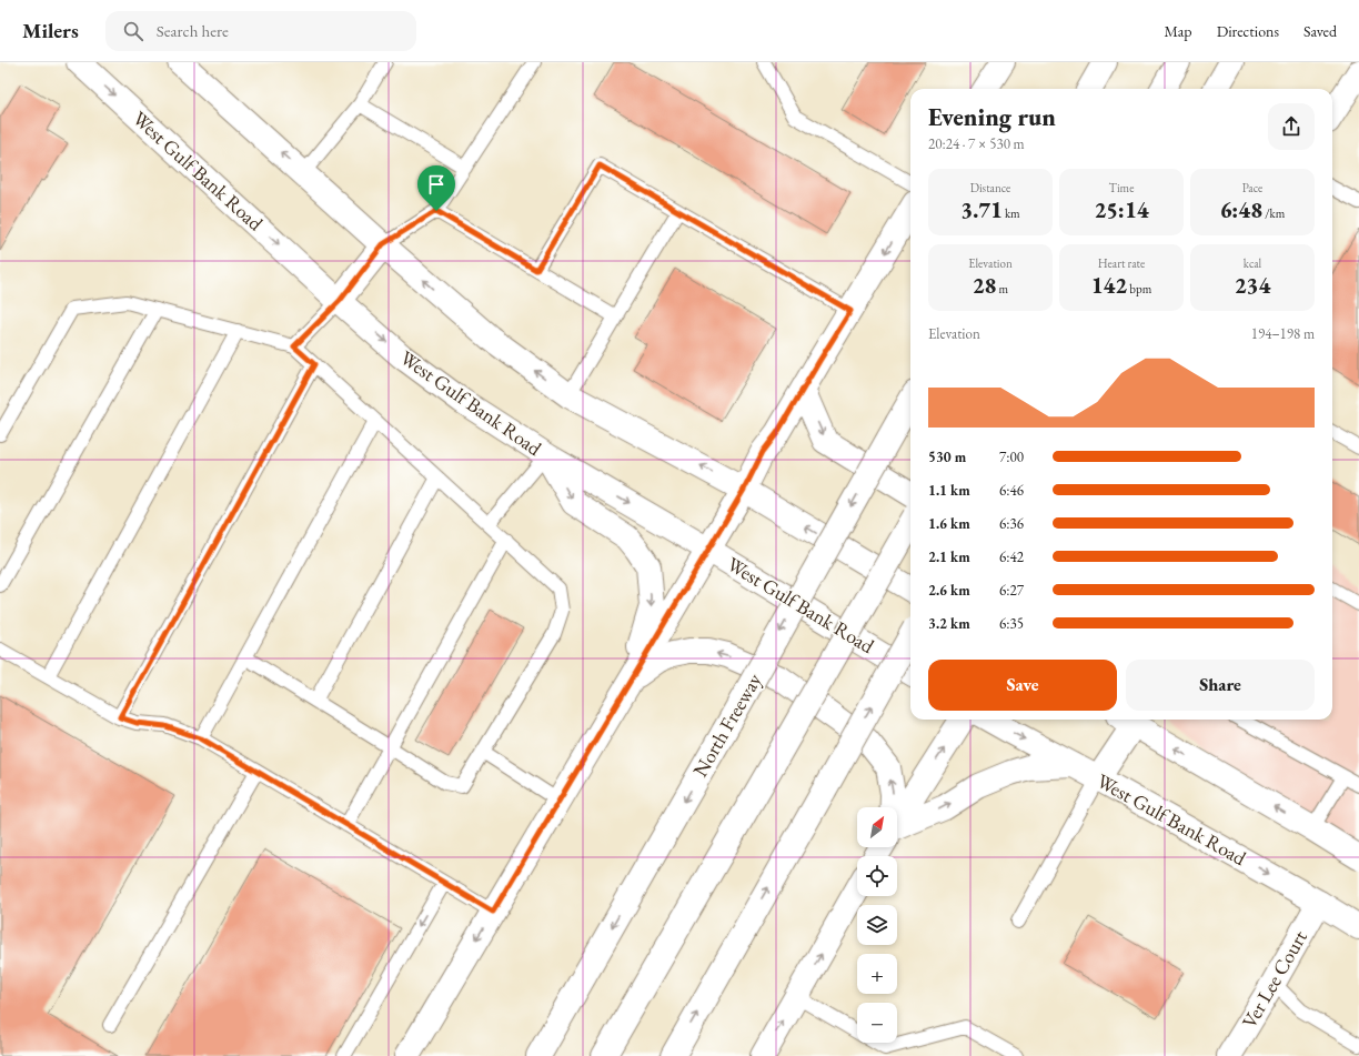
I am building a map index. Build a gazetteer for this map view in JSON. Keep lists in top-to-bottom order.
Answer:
{
  "streets": {
    "main road": ["West Gulf Bank Road", "North Freeway", "Ver Lee Court"]
  },
  "crossings": [
    ["West Gulf Bank Road", "Ver Lee Court"]
  ],
  "north": "top right",
  "page": {
    "header": "Milers",
    "search": "Search here",
    "nav": ["Map", "Directions", "Saved"],
    "heading": ["Evening run", "20:24 · 7 × 530 m"],
    "stats": [
      ["Distance", "3.71 km"],
      ["Time", "25:14"],
      ["Pace", "6:48 /km"],
      ["Elevation", "28 m"],
      ["Heart rate", "142 bpm"],
      ["kcal", "234"]
    ],
    "chart": ["Elevation", "194–198 m"],
    "list": [
      {
        "name": "530 m",
        "note": "7:00"
      },
      {
        "name": "1.1 km",
        "note": "6:46"
      },
      {
        "name": "1.6 km",
        "note": "6:36"
      },
      {
        "name": "2.1 km",
        "note": "6:42"
      },
      {
        "name": "2.6 km",
        "note": "6:27"
      },
      {
        "name": "3.2 km",
        "note": "6:35"
      }
    ],
    "buttons": ["Save", "Share"],
    "map_buttons": ["+", "−"]
  }
}
